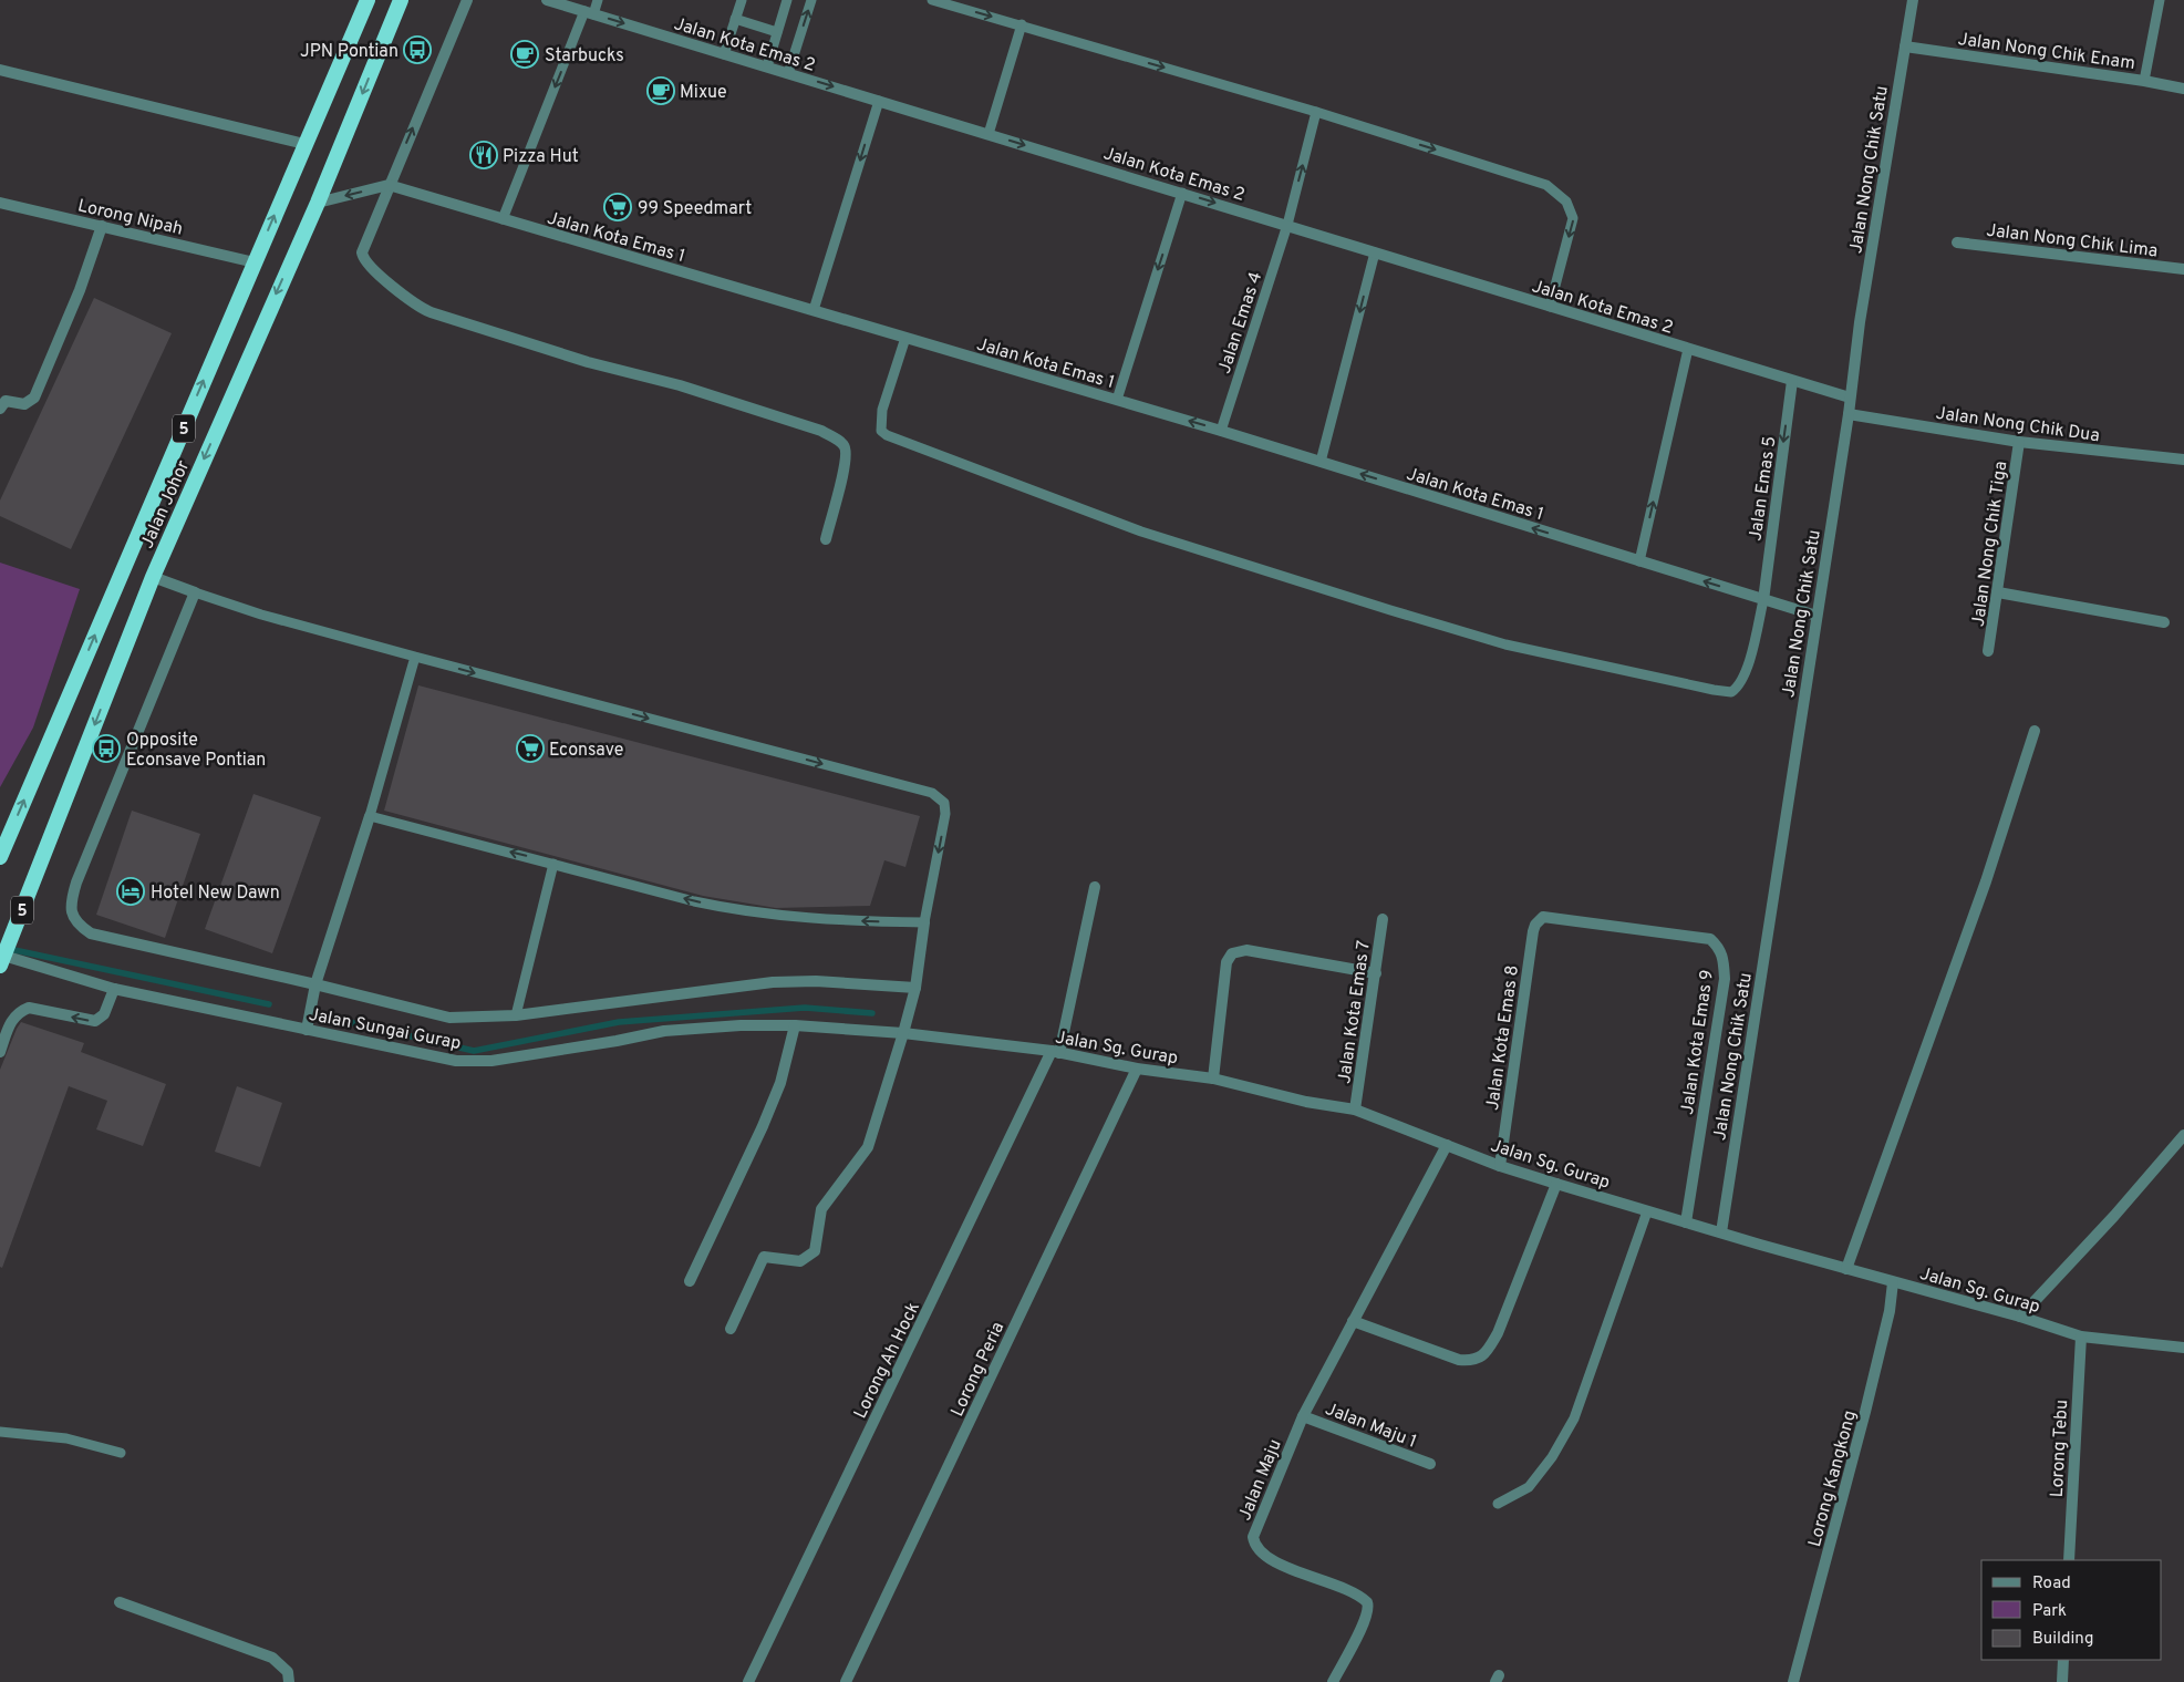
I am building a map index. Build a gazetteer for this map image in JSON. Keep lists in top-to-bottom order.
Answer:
{
  "streets": {
    "highway": ["5", "Jalan Johor"],
    "street": [
      "Jalan Kota Emas 2",
      "Jalan Nong Chik Enam",
      "Jalan Nong Chik Satu",
      "Lorong Nipah",
      "Jalan Kota Emas 1",
      "Jalan Nong Chik Lima",
      "Jalan Nong Chik Dua",
      "Jalan Emas 5",
      "Jalan Nong Chik Tiga",
      "Jalan Kota Emas 7",
      "Jalan Sungai Gurap",
      "Jalan Kota Emas 8",
      "Jalan Kota Emas 9",
      "Jalan Sg. Gurap",
      "Lorong Ah Hock",
      "Lorong Peria",
      "Jalan Maju 1",
      "Lorong Tebu",
      "Lorong Kangkong",
      "Jalan Maju"
    ],
    "lane": ["Jalan Emas 4"]
  },
  "crossings": [
    ["Jalan Kota Emas 2", "Jalan Nong Chik Satu"],
    ["Jalan Kota Emas 2", "Jalan Emas 4"],
    ["Jalan Kota Emas 2", "Jalan Emas 5"],
    ["Jalan Nong Chik Enam", "Jalan Nong Chik Satu"],
    ["Jalan Nong Chik Satu", "Jalan Kota Emas 1"],
    ["Jalan Nong Chik Satu", "Jalan Nong Chik Dua"],
    ["Jalan Nong Chik Satu", "Jalan Sg. Gurap"],
    ["Lorong Nipah", "Jalan Johor"],
    ["Jalan Kota Emas 1", "Jalan Emas 4"],
    ["Jalan Kota Emas 1", "Jalan Emas 5"],
    ["Jalan Nong Chik Dua", "Jalan Nong Chik Tiga"],
    ["Jalan Johor", "Jalan Sungai Gurap"],
    ["Jalan Kota Emas 7", "Jalan Sg. Gurap"],
    ["Jalan Sungai Gurap", "Jalan Sg. Gurap"],
    ["Jalan Kota Emas 8", "Jalan Kota Emas 9"],
    ["Jalan Kota Emas 8", "Jalan Sg. Gurap"],
    ["Jalan Kota Emas 9", "Jalan Sg. Gurap"],
    ["Jalan Sg. Gurap", "Lorong Ah Hock"],
    ["Jalan Sg. Gurap", "Lorong Peria"],
    ["Jalan Sg. Gurap", "Lorong Tebu"],
    ["Jalan Sg. Gurap", "Lorong Kangkong"],
    ["Jalan Sg. Gurap", "Jalan Maju"],
    ["Jalan Maju 1", "Jalan Maju"]
  ],
  "one_way": [
    "Jalan Kota Emas 2",
    "Jalan Kota Emas 1",
    "Jalan Emas 4",
    "Jalan Emas 5"
  ],
  "places": {
    "bus stop": ["JPN Pontian", "Opposite Econsave Pontian"],
    "cafe": ["Starbucks", "Mixue"],
    "restaurant": ["Pizza Hut"],
    "supermarket": ["99 Speedmart", "Econsave"],
    "hotel": ["Hotel New Dawn"]
  },
  "legend": ["Road", "Park", "Building"]
}
